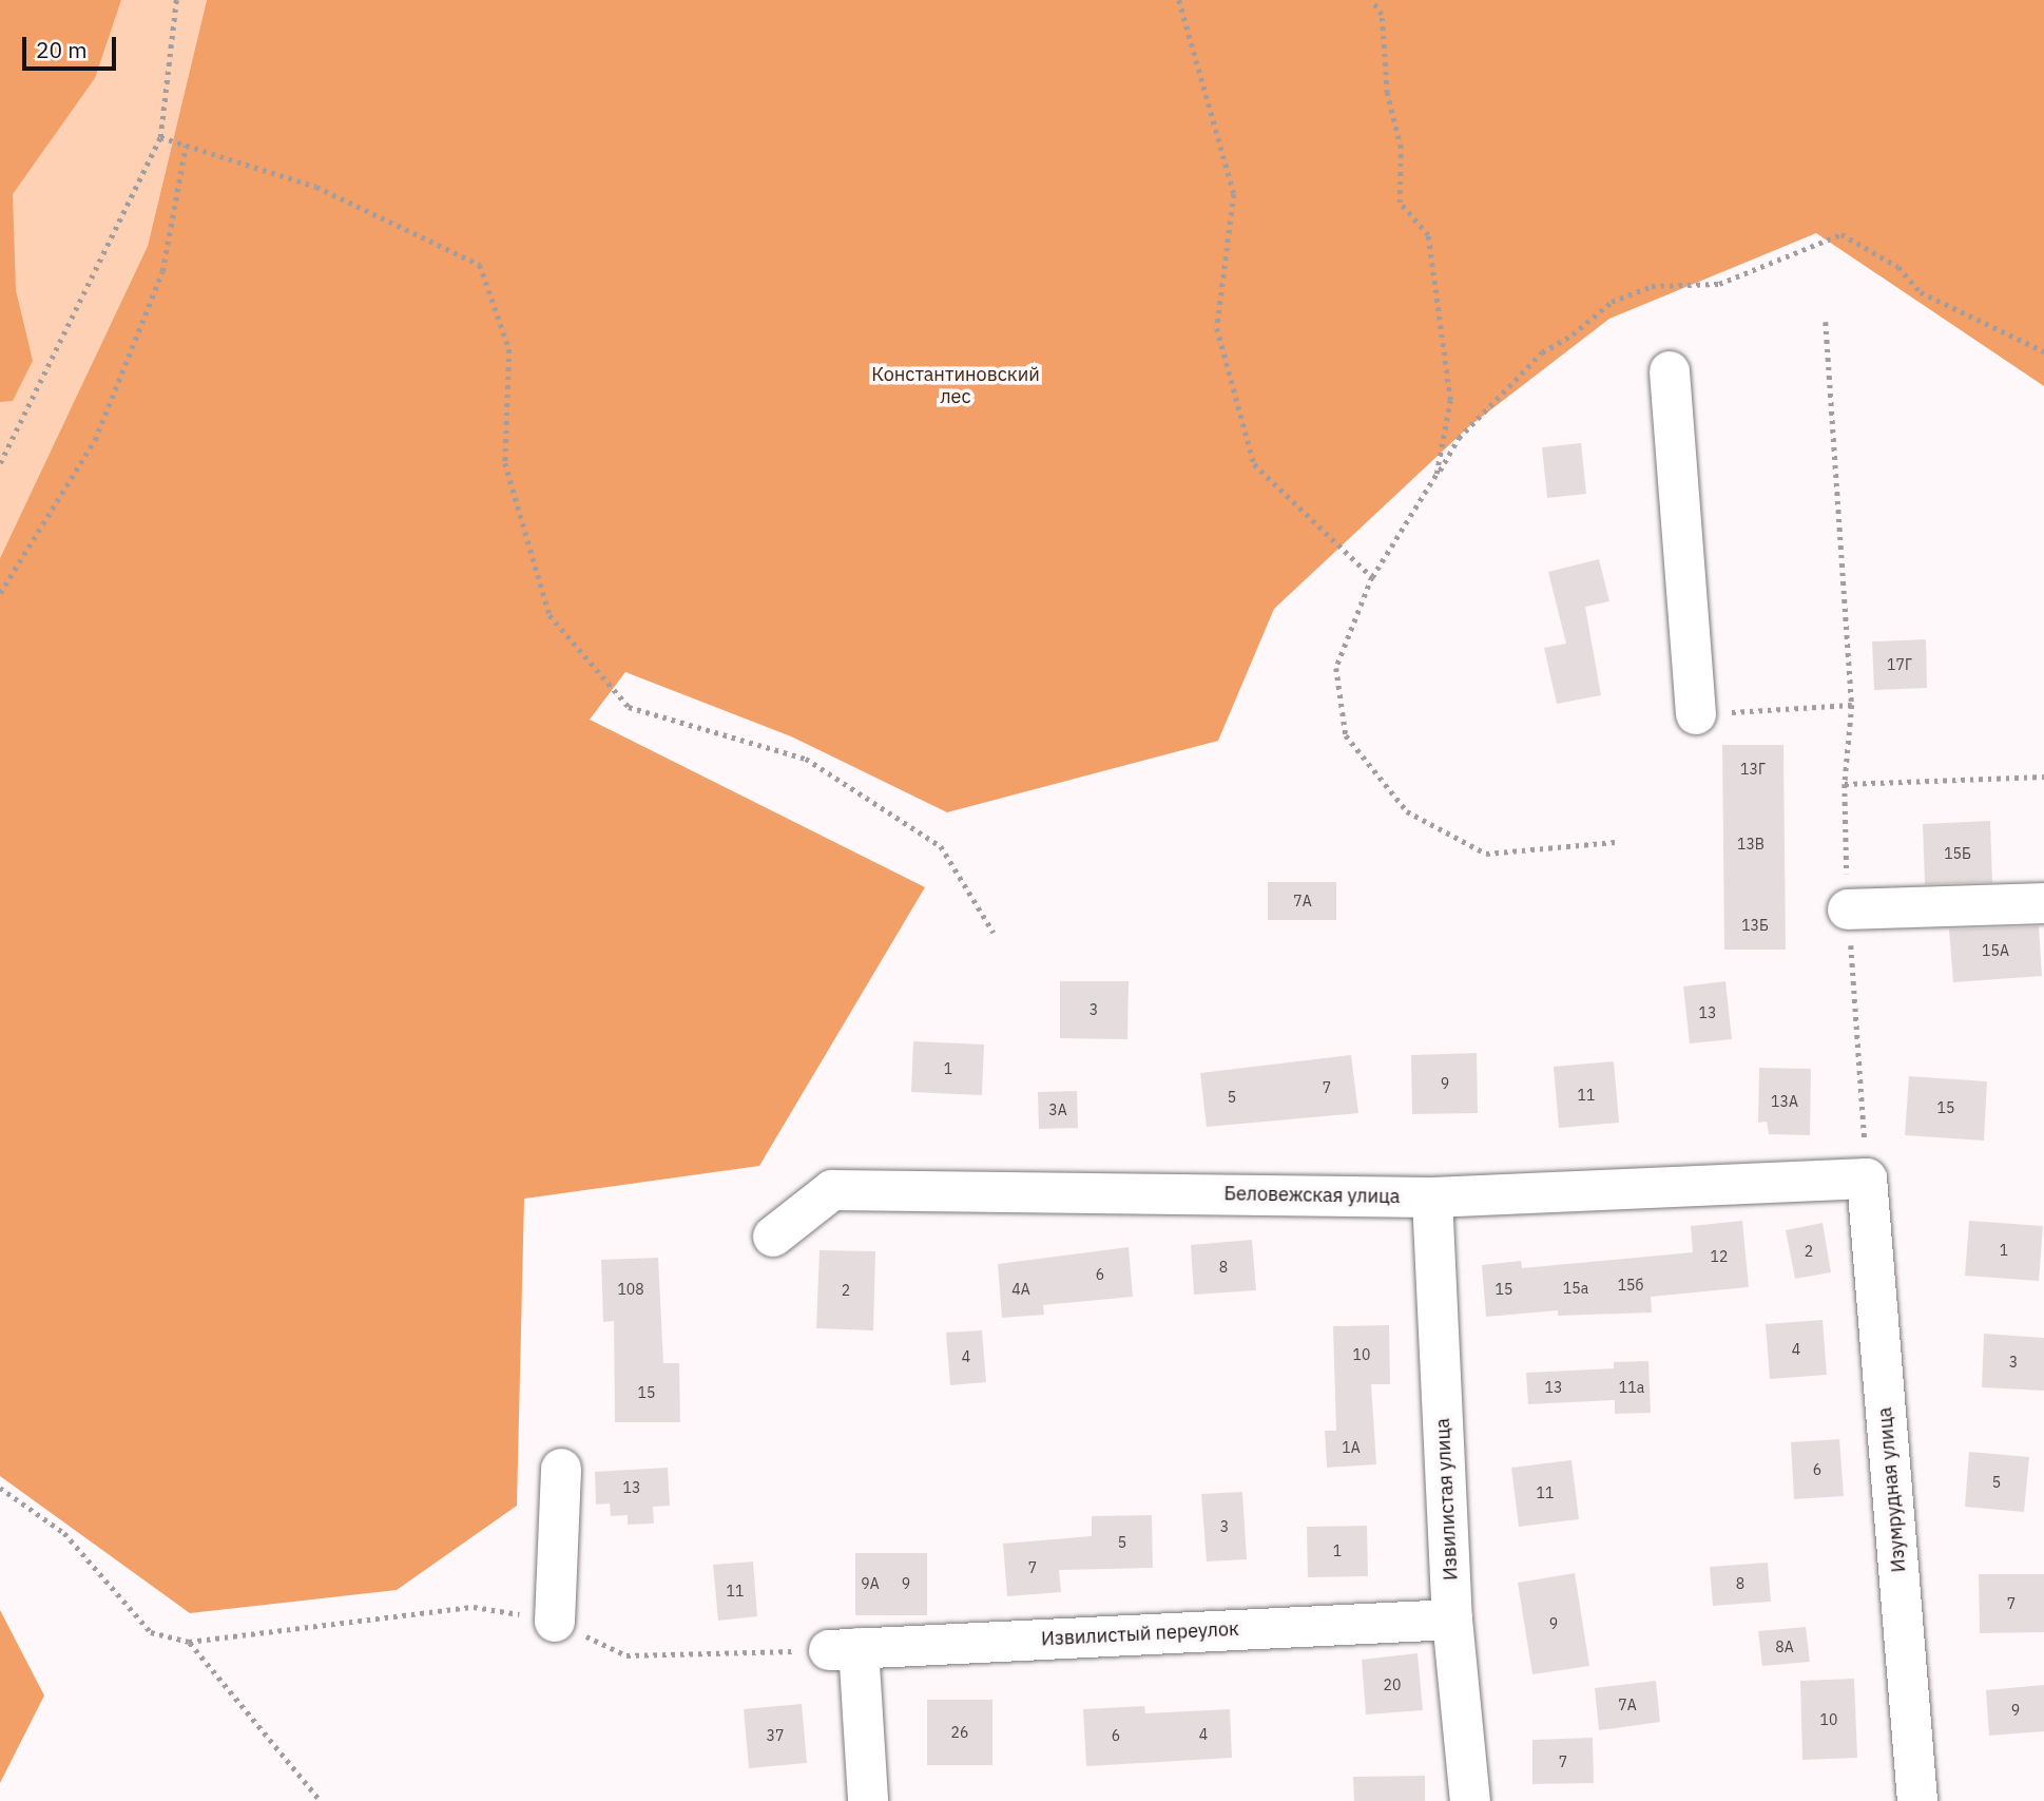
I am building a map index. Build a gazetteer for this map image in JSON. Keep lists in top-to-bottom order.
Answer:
{
  "streets": {
    "street": [
      "Беловежская улица",
      "Изумрудная улица",
      "Извилистая улица",
      "Извилистый переулок"
    ]
  },
  "crossings": [
    ["Беловежская улица", "Изумрудная улица"],
    ["Беловежская улица", "Извилистая улица"],
    ["Извилистая улица", "Извилистый переулок"]
  ],
  "parks": ["Константиновский лес"],
  "house_numbers": [
    "17Г",
    "13Г",
    "13В",
    "15Б",
    "7А",
    "13Б",
    "15А",
    "3",
    "13",
    "1",
    "9",
    "7",
    "11",
    "5",
    "13А",
    "15",
    "3А",
    "1",
    "2",
    "12",
    "8",
    "6",
    "15б",
    "15а",
    "108",
    "4А",
    "15",
    "2",
    "4",
    "10",
    "4",
    "3",
    "13",
    "11а",
    "15",
    "1А",
    "6",
    "5",
    "13",
    "11",
    "3",
    "5",
    "1",
    "7",
    "9А",
    "9",
    "8",
    "11",
    "7",
    "9",
    "8А",
    "20",
    "7А",
    "9",
    "10",
    "26",
    "4",
    "37",
    "6",
    "7"
  ],
  "scale_bar": "20 m"
}
